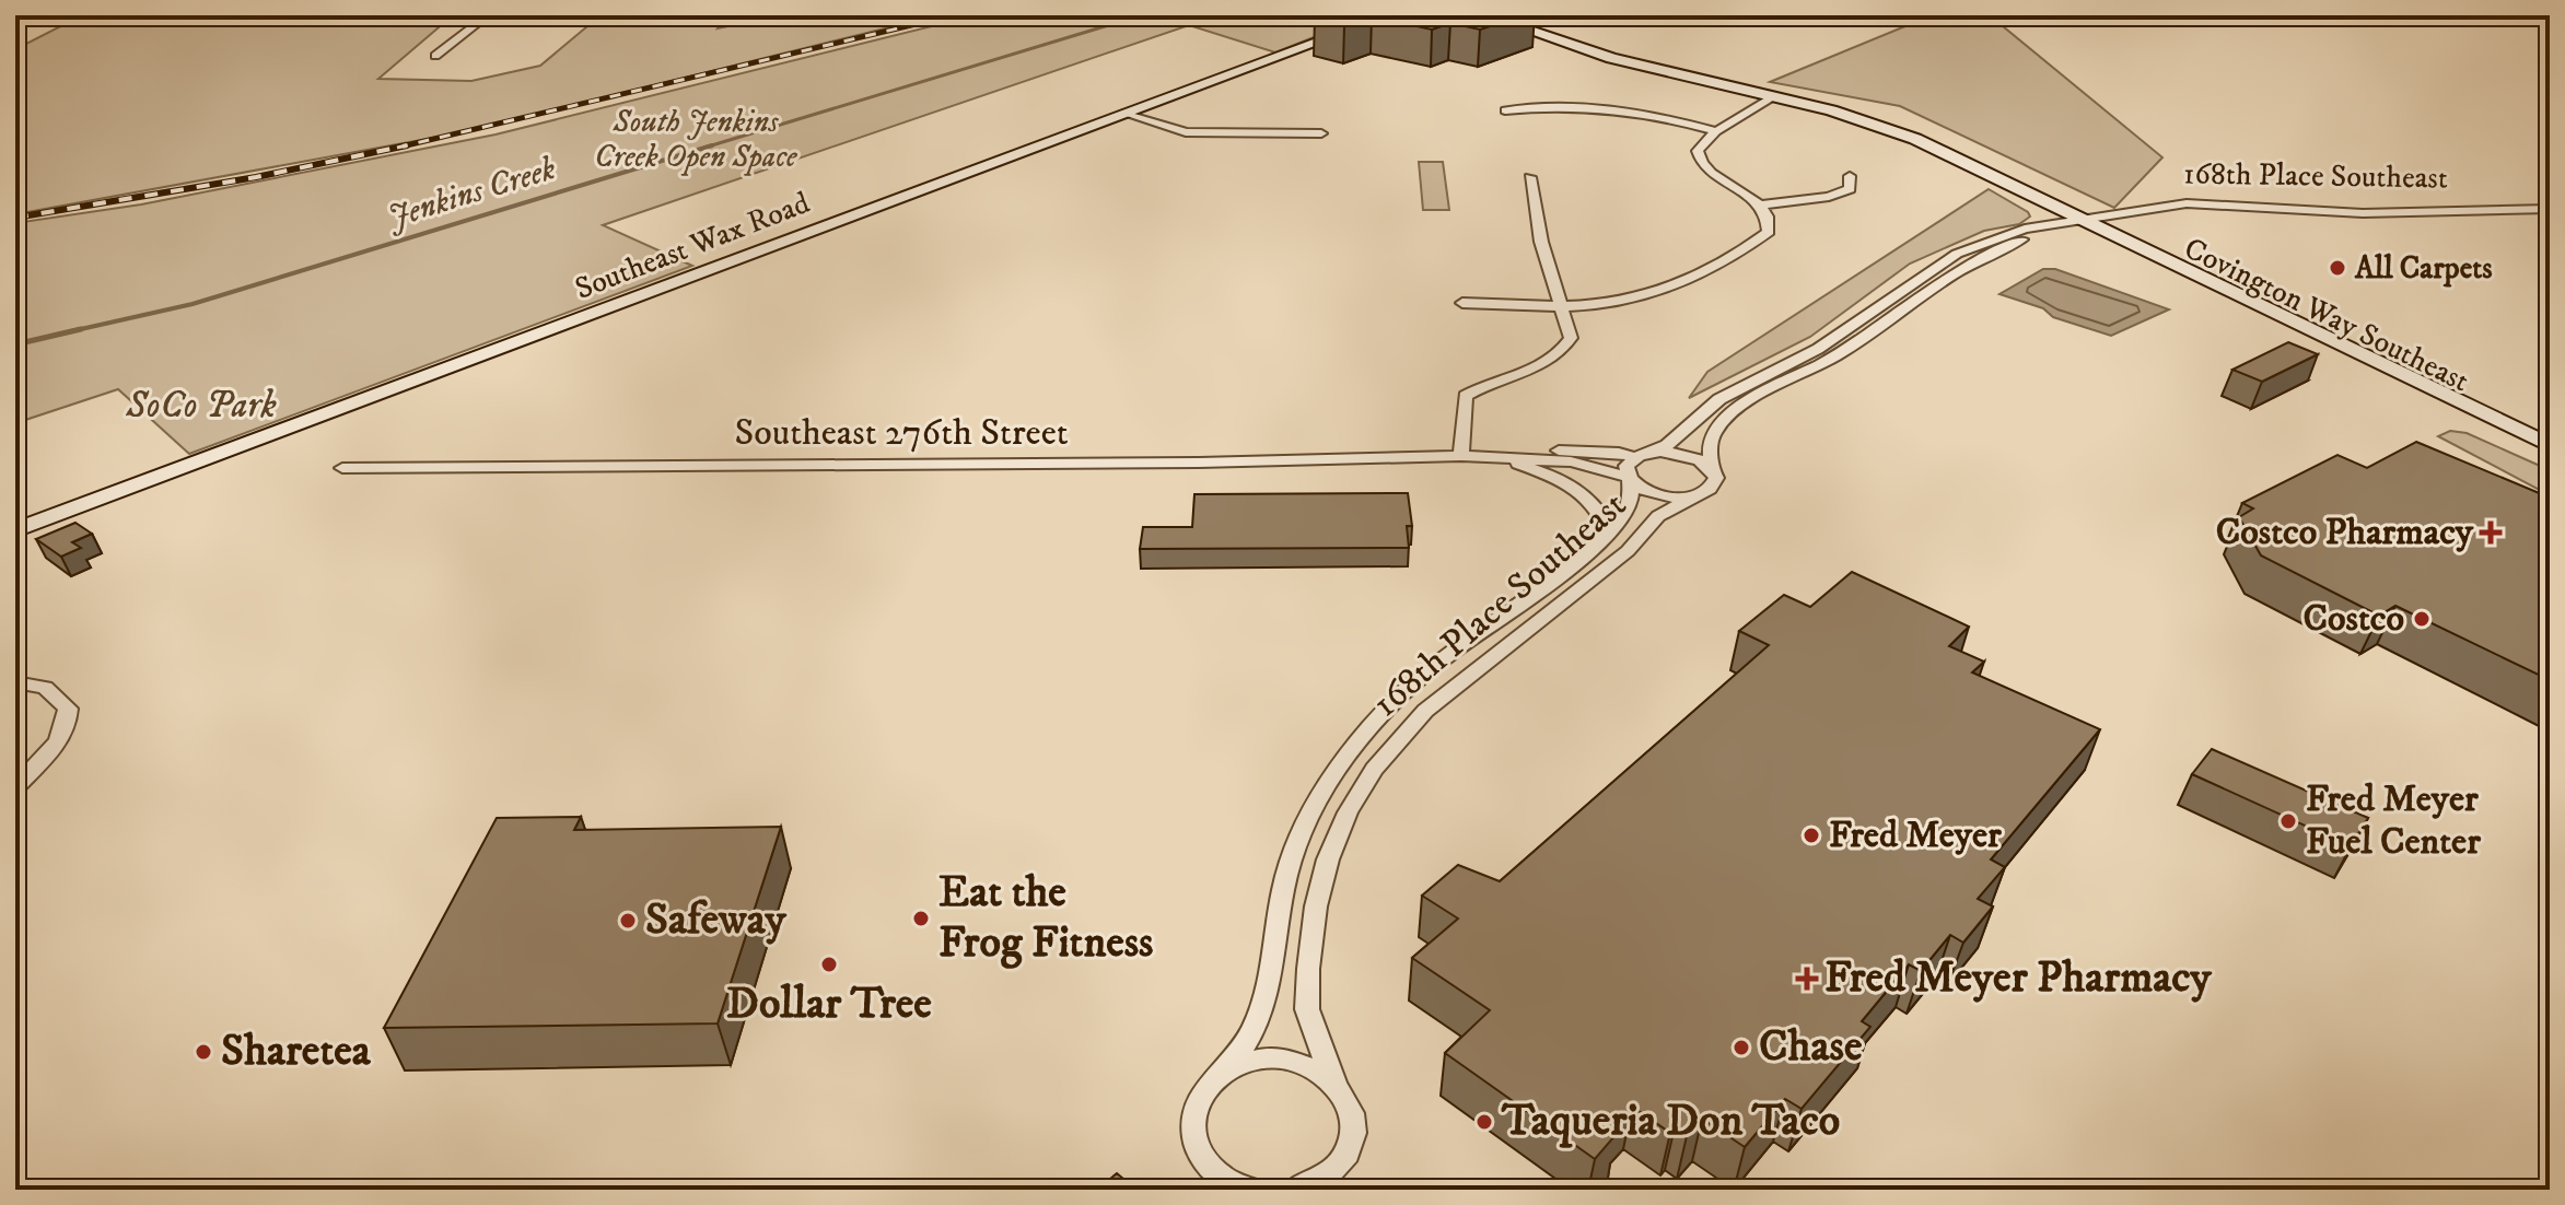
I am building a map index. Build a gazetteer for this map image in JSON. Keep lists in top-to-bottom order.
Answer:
{
  "streets": {
    "street": [
      "168th Place Southeast",
      "Southeast Wax Road",
      "Covington Way Southeast",
      "Southeast 276th Street"
    ]
  },
  "crossings": [
    ["168th Place Southeast", "Covington Way Southeast"],
    ["168th Place Southeast", "Southeast 276th Street"]
  ],
  "water": ["Jenkins Creek"],
  "parks": ["South Jenkins Creek Open Space", "SoCo Park"],
  "places": {
    "other": [
      "All Carpets",
      "Costco",
      "Fred Meyer Fuel Center",
      "Fred Meyer",
      "Eat the Frog Fitness",
      "Safeway",
      "Dollar Tree",
      "Chase",
      "Sharetea",
      "Taqueria Don Taco"
    ],
    "health": ["Costco Pharmacy", "Fred Meyer Pharmacy"]
  }
}
